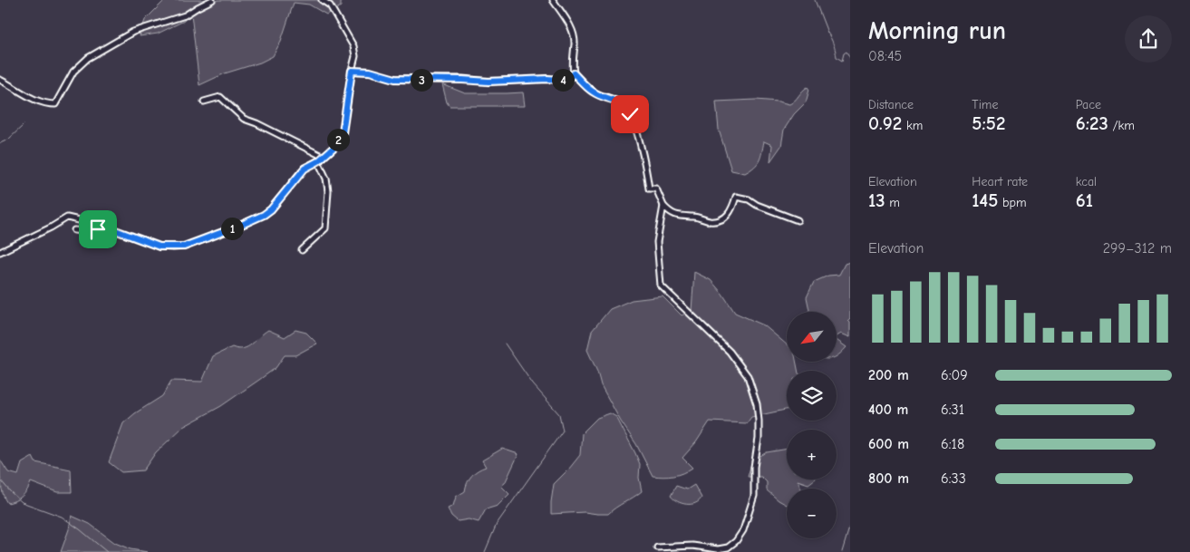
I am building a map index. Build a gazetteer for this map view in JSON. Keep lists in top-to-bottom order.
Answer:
{
  "north": "bottom left",
  "page": {
    "heading": ["Morning run", "08:45"],
    "pins": [
      "3",
      "4",
      "2",
      "1"
    ],
    "stats": [
      ["Distance", "0.92 km"],
      ["Time", "5:52"],
      ["Pace", "6:23 /km"],
      ["Elevation", "13 m"],
      ["Heart rate", "145 bpm"],
      ["kcal", "61"]
    ],
    "chart": ["Elevation", "299–312 m"],
    "map_buttons": ["+", "−"],
    "list": [
      {
        "name": "200 m",
        "note": "6:09"
      },
      {
        "name": "400 m",
        "note": "6:31"
      },
      {
        "name": "600 m",
        "note": "6:18"
      },
      {
        "name": "800 m",
        "note": "6:33"
      }
    ]
  }
}
